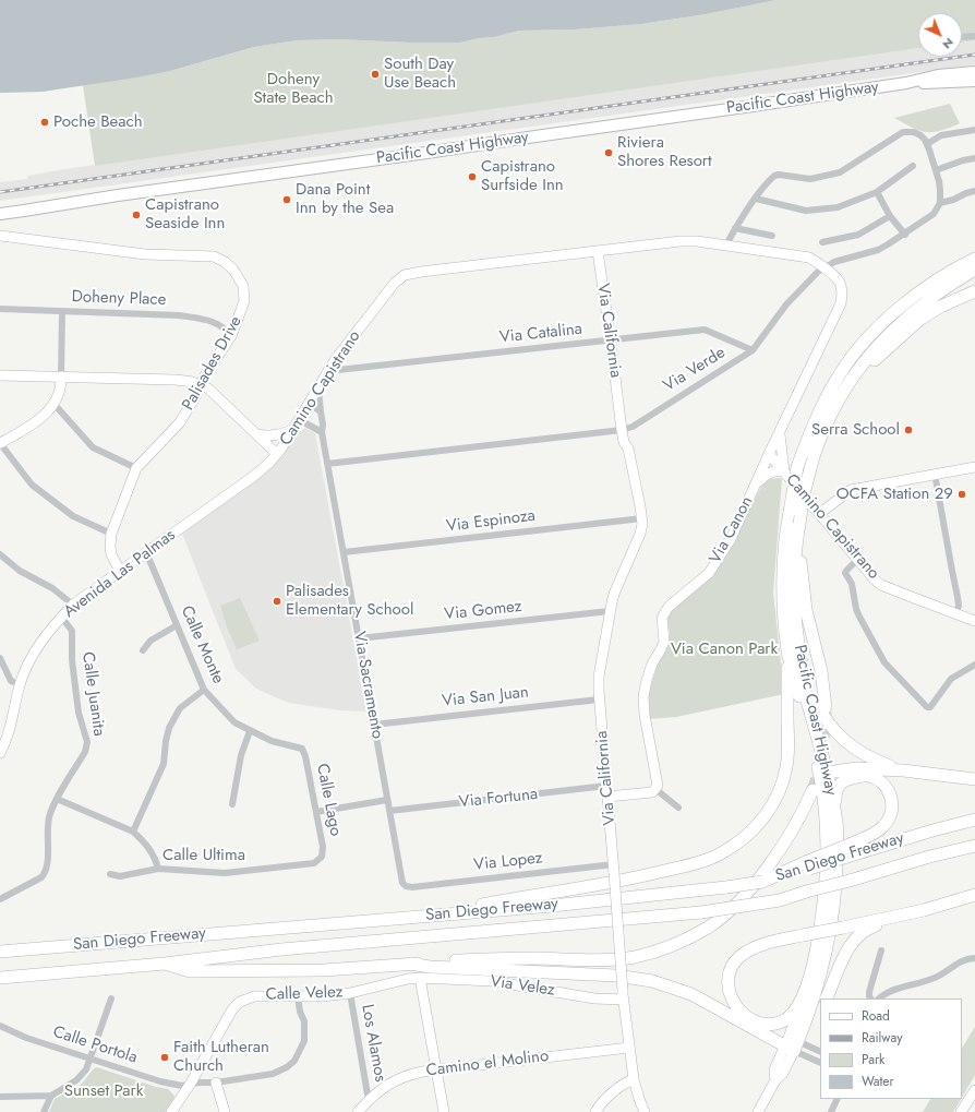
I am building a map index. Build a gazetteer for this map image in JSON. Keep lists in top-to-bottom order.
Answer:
{
  "streets": {
    "highway": ["Pacific Coast Highway", "San Diego Freeway"],
    "main road": [
      "Via California",
      "Palisades Drive",
      "Camino Capistrano",
      "Via Canon",
      "Avenida Las Palmas",
      "Via Fortuna",
      "Via Velez",
      "Calle Velez",
      "Camino el Molino"
    ],
    "street": [
      "Doheny Place",
      "Via Catalina",
      "Via Verde",
      "Via Espinoza",
      "Via Gomez",
      "Calle Monte",
      "Via Sacramento",
      "Calle Juanita",
      "Via San Juan",
      "Calle Lago",
      "Calle Ultima",
      "Via Lopez",
      "Los Alamos",
      "Calle Portola"
    ]
  },
  "crossings": [
    ["Doheny Place", "Palisades Drive"],
    ["Via California", "Via Catalina"],
    ["Via California", "Via Verde"],
    ["Via California", "Camino Capistrano"],
    ["Via California", "Via Espinoza"],
    ["Via California", "Via Gomez"],
    ["Via California", "Via San Juan"],
    ["Via California", "Via Fortuna"],
    ["Via California", "Via Lopez"],
    ["Via California", "Via Velez"],
    ["Via California", "Camino el Molino"],
    ["Via Catalina", "Via Verde"],
    ["Via Catalina", "Camino Capistrano"],
    ["Palisades Drive", "Camino Capistrano"],
    ["Palisades Drive", "Avenida Las Palmas"],
    ["Via Verde", "Camino Capistrano"],
    ["Via Verde", "Via Canon"],
    ["Via Verde", "Via Sacramento"],
    ["Camino Capistrano", "Via Canon"],
    ["Camino Capistrano", "Avenida Las Palmas"],
    ["Camino Capistrano", "Via Sacramento"],
    ["Via Espinoza", "Via Sacramento"],
    ["Via Canon", "Via Fortuna"],
    ["Avenida Las Palmas", "Calle Monte"],
    ["Avenida Las Palmas", "Calle Juanita"],
    ["Via Gomez", "Via Sacramento"],
    ["Calle Monte", "Calle Lago"],
    ["Via Sacramento", "Via San Juan"],
    ["Via Sacramento", "Via Fortuna"],
    ["Via Sacramento", "Via Lopez"],
    ["Calle Lago", "Calle Ultima"],
    ["Via Velez", "Calle Velez"],
    ["Calle Velez", "Los Alamos"],
    ["Calle Velez", "Calle Portola"],
    ["Los Alamos", "Camino el Molino"]
  ],
  "parks": ["Doheny State Beach", "Via Canon Park", "Sunset Park"],
  "places": [
    "South Day Use Beach",
    "Poche Beach",
    "Riviera Shores Resort",
    "Capistrano Surfside Inn",
    "Dana Point Inn by the Sea",
    "Capistrano Seaside Inn",
    "Serra School",
    "OCFA Station 29",
    "Palisades Elementary School",
    "Faith Lutheran Church"
  ],
  "legend": [
    "Road",
    "Railway",
    "Park",
    "Water"
  ],
  "north": "bottom right"
}
